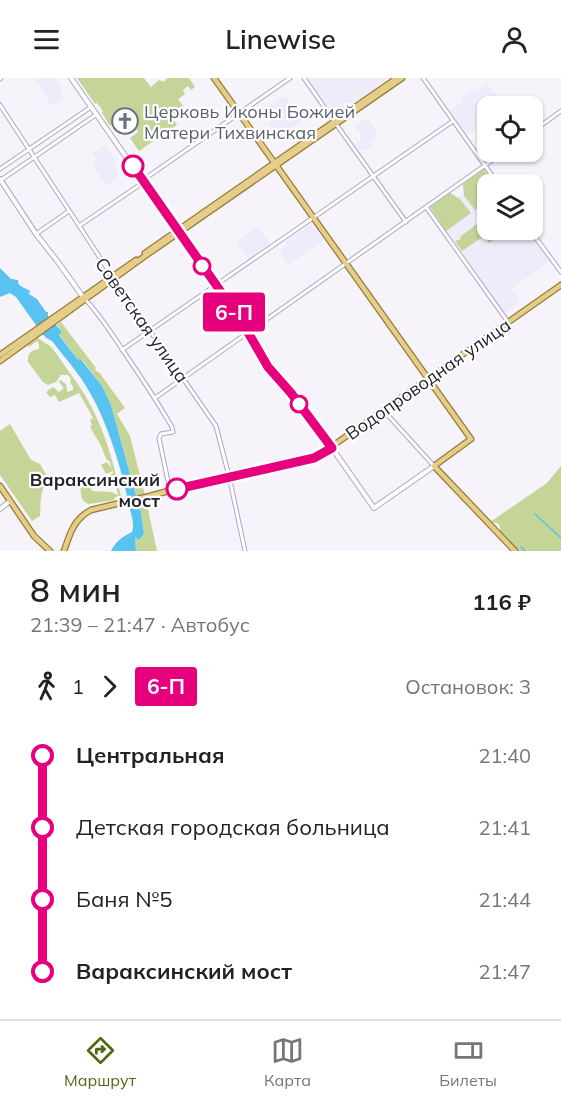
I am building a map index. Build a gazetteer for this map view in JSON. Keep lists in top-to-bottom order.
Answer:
{
  "streets": {
    "main road": ["Водопроводная улица"],
    "street": ["Советская улица"]
  },
  "crossings": [
    ["Советская улица", "Водопроводная улица"]
  ],
  "places": {
    "church": ["Церковь Иконы Божией Матери Тихвинская"],
    "other": ["Вараксинский мост"]
  },
  "lines": ["bus line 6-П"],
  "page": {
    "header": "Linewise",
    "on_map": "6-П",
    "heading": ["8 мин", "21:39 – 21:47 · Автобус", "116 ₽"],
    "legs": ["1", "6-П", "Остановок: 3"],
    "list": [
      {
        "name": "Центральная",
        "value": "21:40"
      },
      {
        "name": "Детская городская больница",
        "value": "21:41"
      },
      {
        "name": "Баня №5",
        "value": "21:44"
      },
      {
        "name": "Вараксинский мост",
        "value": "21:47"
      }
    ],
    "tabs": ["Маршрут", "Карта", "Билеты"]
  }
}
